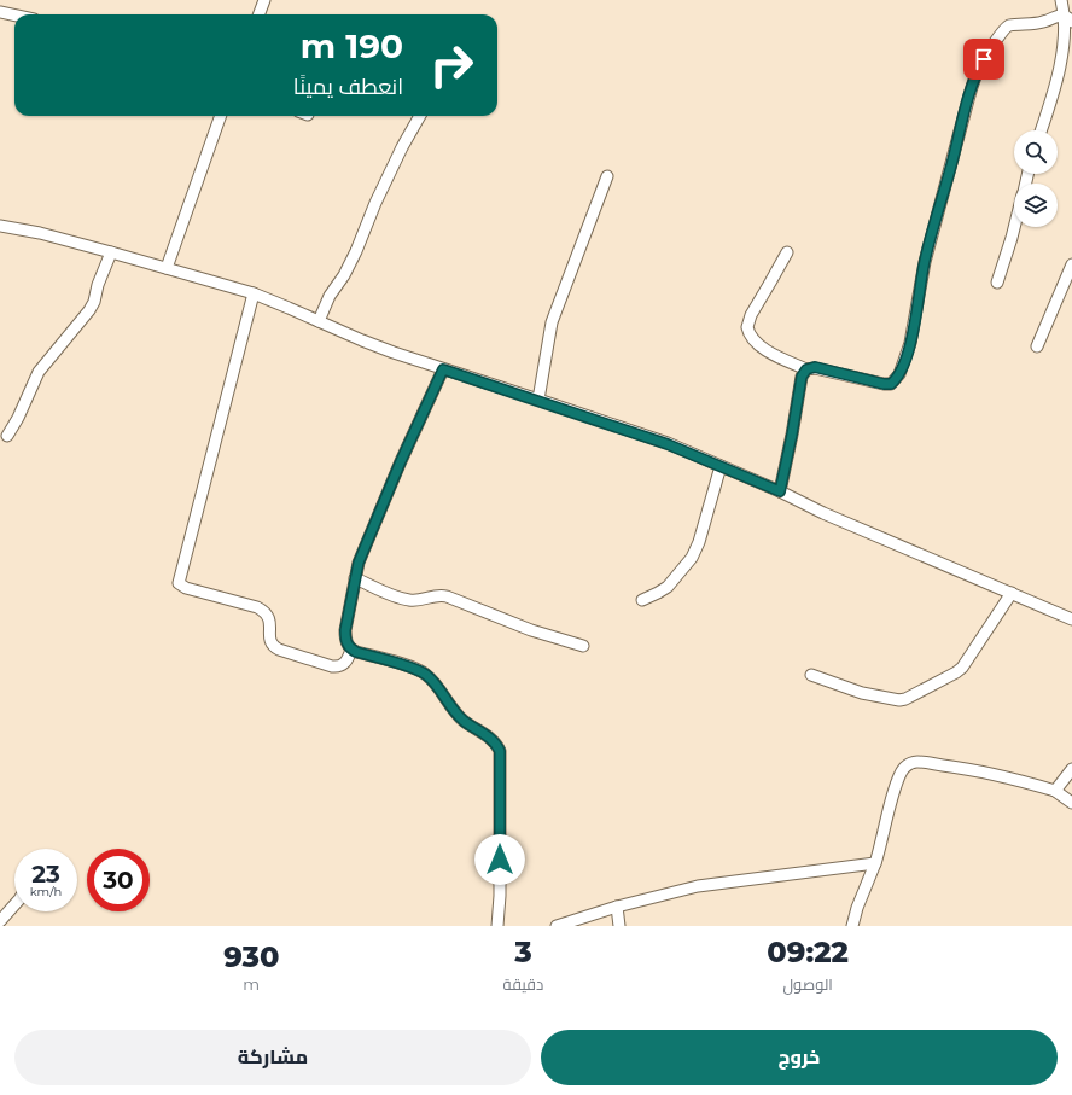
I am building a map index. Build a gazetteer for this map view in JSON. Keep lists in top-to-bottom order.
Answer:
{
  "page": {
    "turn": ["190 m", "انعطف يمينًا"],
    "speed": "23 km/h",
    "limit": "30",
    "eta": [
      "09:22",
      "الوصول",
      "3",
      "دقيقة",
      "930",
      "m"
    ],
    "buttons": ["خروج", "مشاركة"]
  }
}
